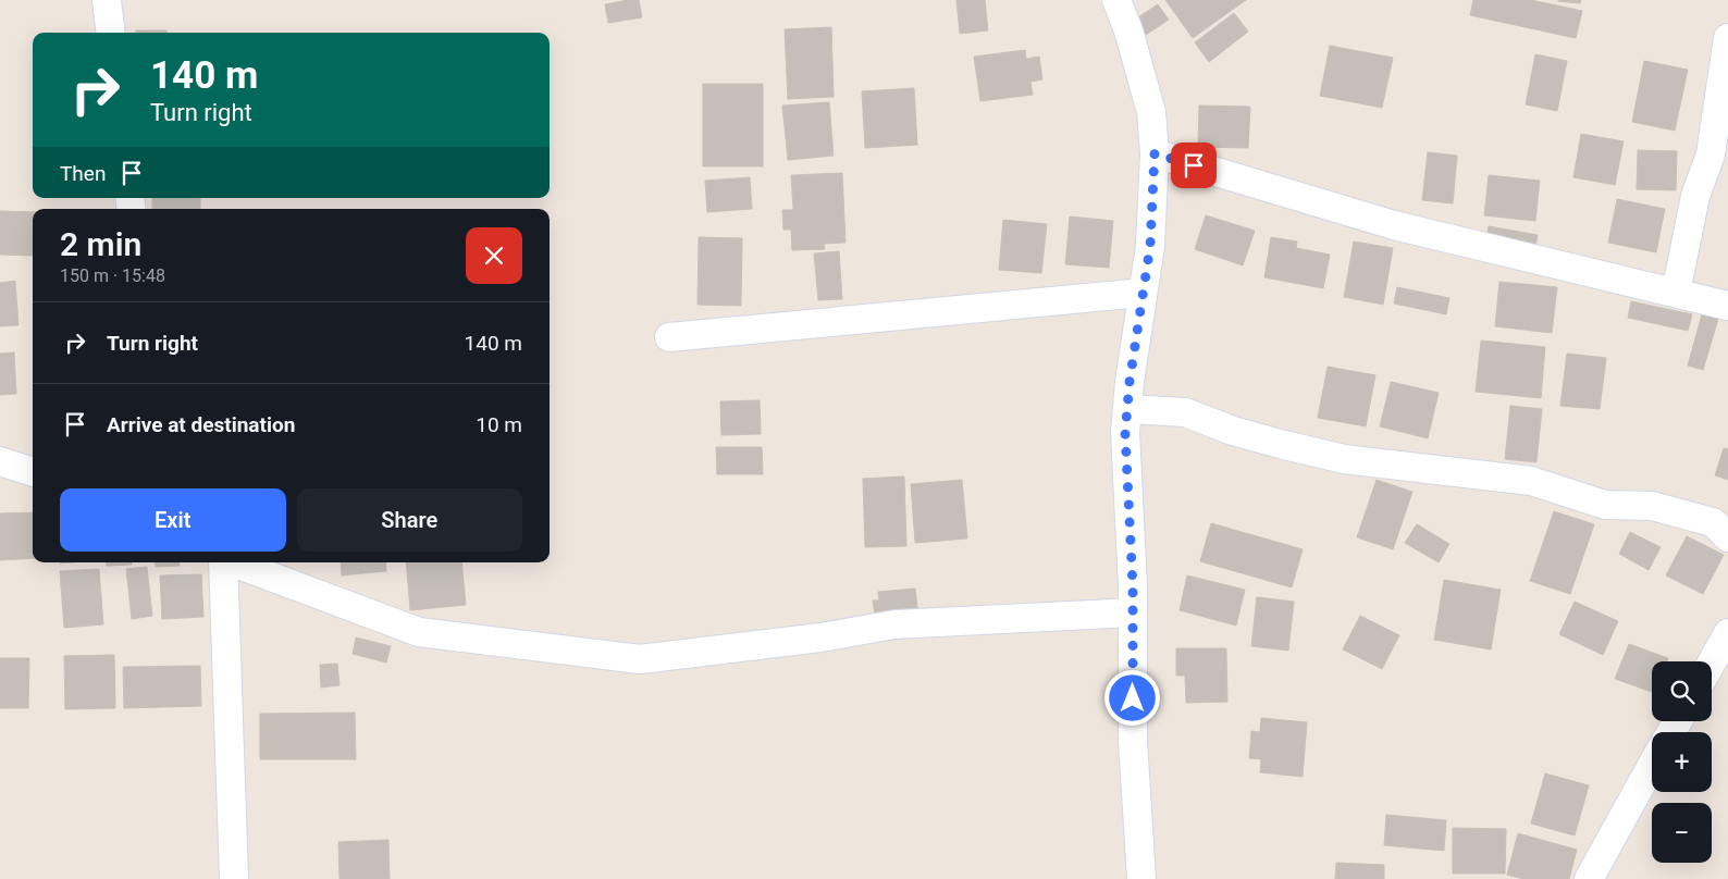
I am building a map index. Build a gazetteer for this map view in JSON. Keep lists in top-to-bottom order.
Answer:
{
  "page": {
    "turn": ["140 m", "Turn right"],
    "then": "Then",
    "heading": ["2 min", "150 m · 15:48"],
    "list": [
      {
        "name": "Turn right",
        "value": "140 m"
      },
      {
        "name": "Arrive at destination",
        "value": "10 m"
      }
    ],
    "buttons": ["Exit", "Share"],
    "map_buttons": ["+", "−"]
  }
}
